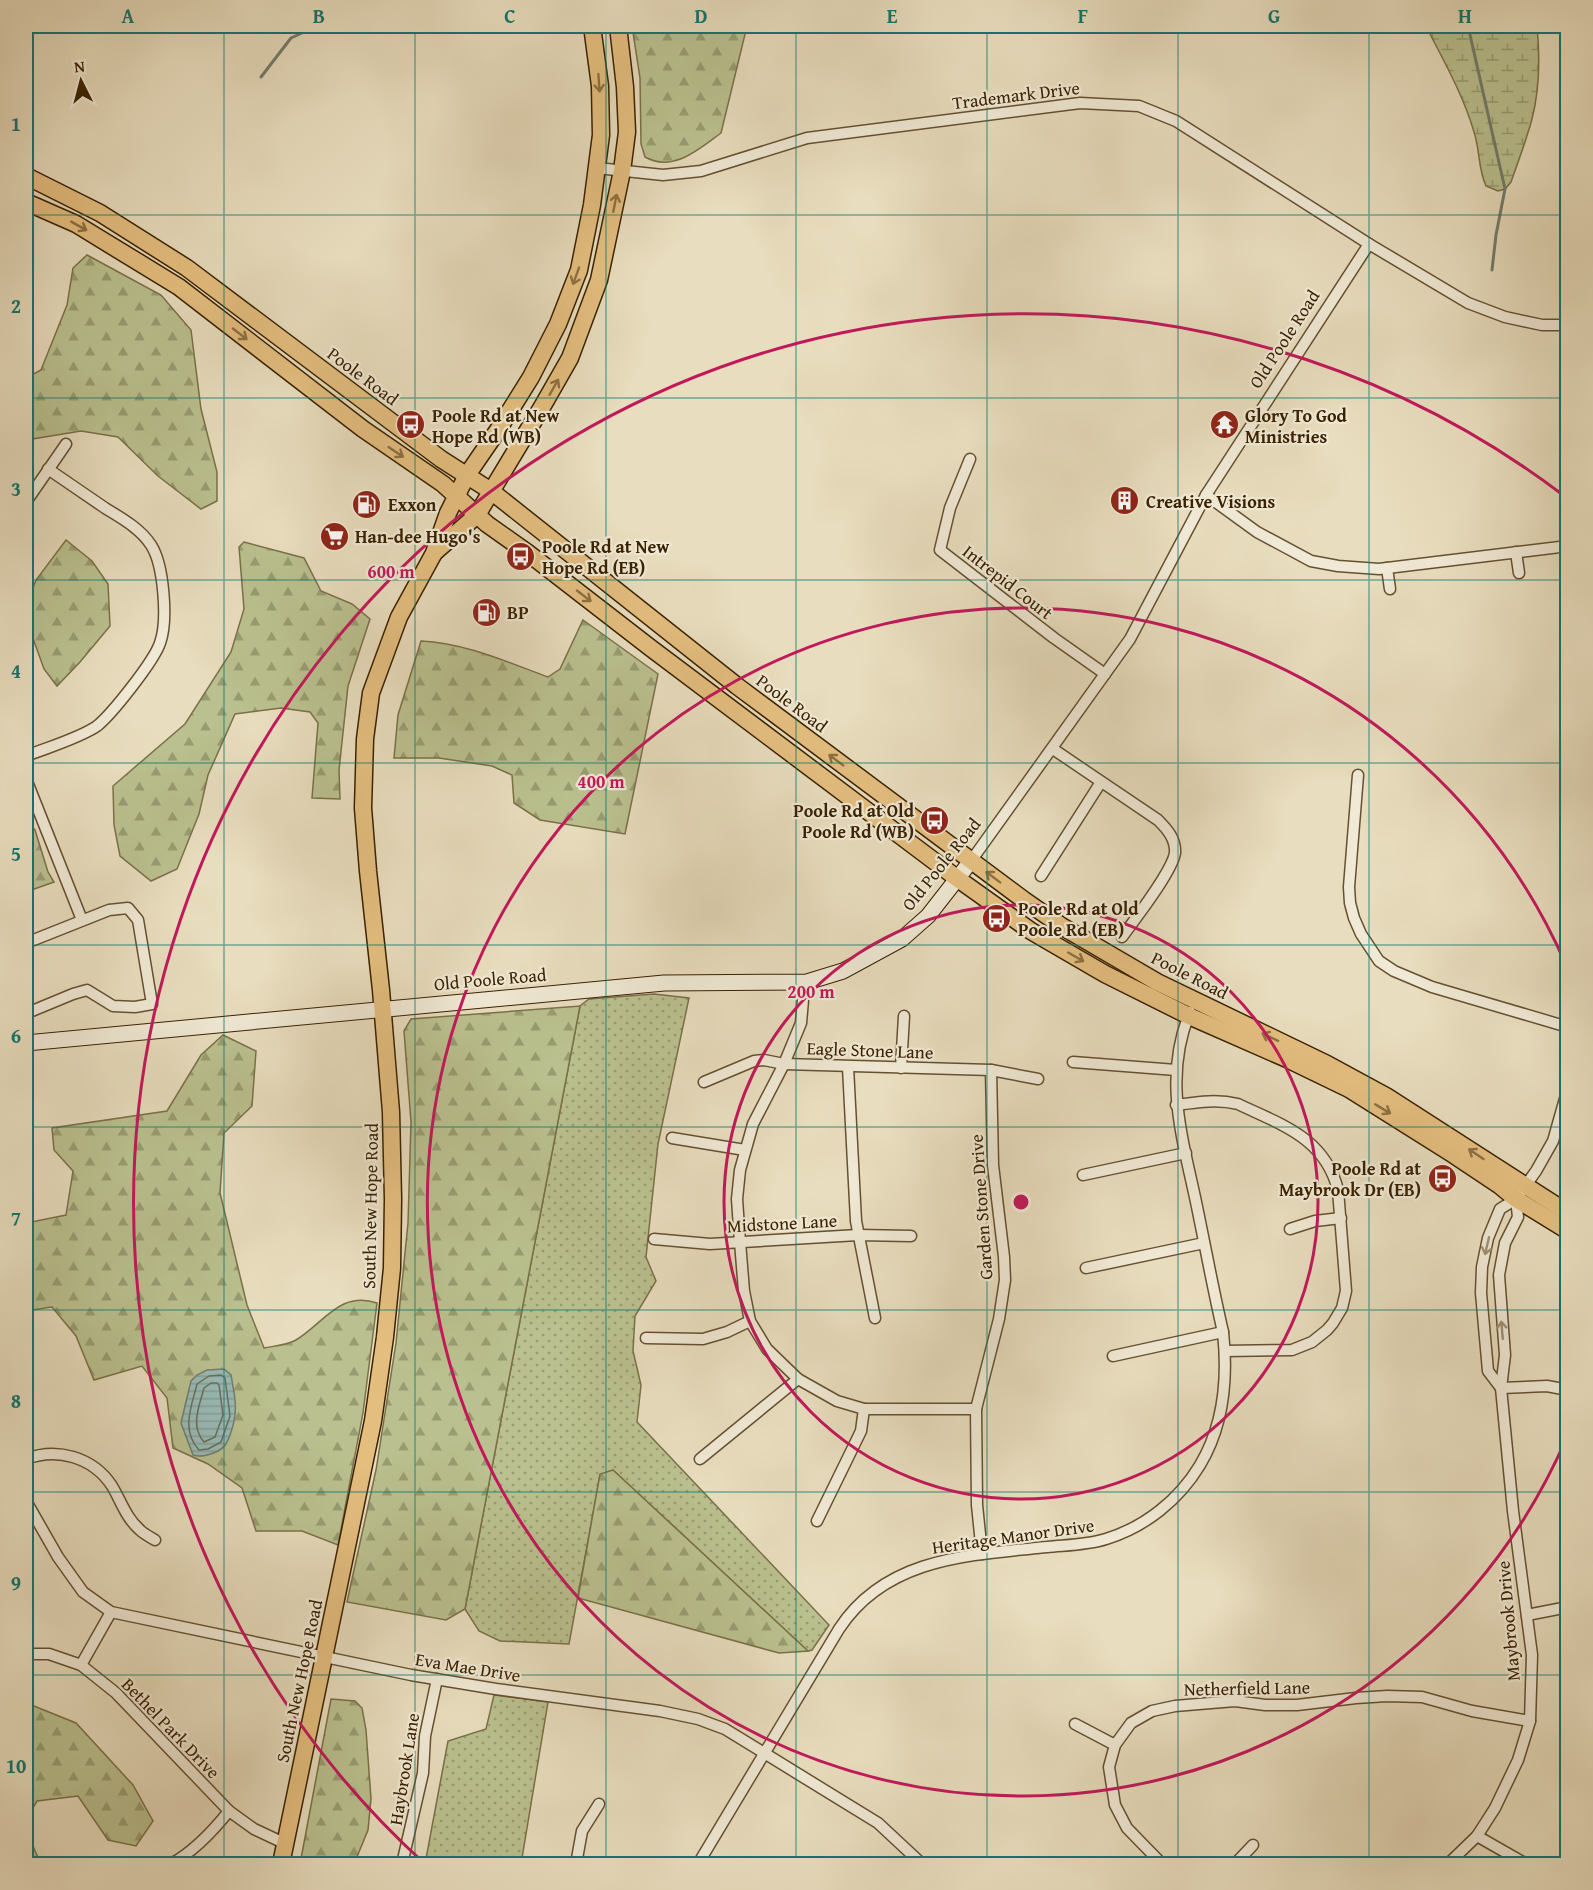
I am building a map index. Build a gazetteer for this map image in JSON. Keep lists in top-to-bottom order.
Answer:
{
  "streets": {
    "main road": ["Poole Road", "South New Hope Road"],
    "street": [
      "Trademark Drive",
      "Old Poole Road",
      "Intrepid Court",
      "Eagle Stone Lane",
      "Garden Stone Drive",
      "Midstone Lane",
      "Heritage Manor Drive",
      "Maybrook Drive",
      "Eva Mae Drive",
      "Netherfield Lane",
      "Bethel Park Drive",
      "Haybrook Lane"
    ]
  },
  "crossings": [
    ["Trademark Drive", "Old Poole Road"],
    ["Trademark Drive", "South New Hope Road"],
    ["Old Poole Road", "Poole Road"],
    ["Old Poole Road", "Intrepid Court"],
    ["Old Poole Road", "South New Hope Road"],
    ["Poole Road", "South New Hope Road"],
    ["Poole Road", "Heritage Manor Drive"],
    ["Poole Road", "Maybrook Drive"],
    ["Eagle Stone Lane", "Garden Stone Drive"],
    ["South New Hope Road", "Eva Mae Drive"],
    ["South New Hope Road", "Bethel Park Drive"],
    ["Garden Stone Drive", "Heritage Manor Drive"],
    ["Heritage Manor Drive", "Eva Mae Drive"],
    ["Maybrook Drive", "Netherfield Lane"],
    ["Eva Mae Drive", "Haybrook Lane"]
  ],
  "places": {
    "bus stop": [
      "Poole Rd at New Hope Rd (WB)",
      "Poole Rd at New Hope Rd (EB)",
      "Poole Rd at Old Poole Rd (WB)",
      "Poole Rd at Old Poole Rd (EB)",
      "Poole Rd at Maybrook Dr (EB)"
    ],
    "temple": ["Glory To God Ministries"],
    "building": ["Creative Visions"],
    "fuel station": ["Exxon", "BP"],
    "supermarket": ["Han-dee Hugo's"]
  },
  "north": "top",
  "grid": {
    "columns": [
      "A",
      "B",
      "C",
      "D",
      "E",
      "F",
      "G",
      "H"
    ],
    "rows": [
      "1",
      "2",
      "3",
      "4",
      "5",
      "6",
      "7",
      "8",
      "9",
      "10"
    ]
  },
  "rings": ["600 m", "400 m", "200 m"]
}
